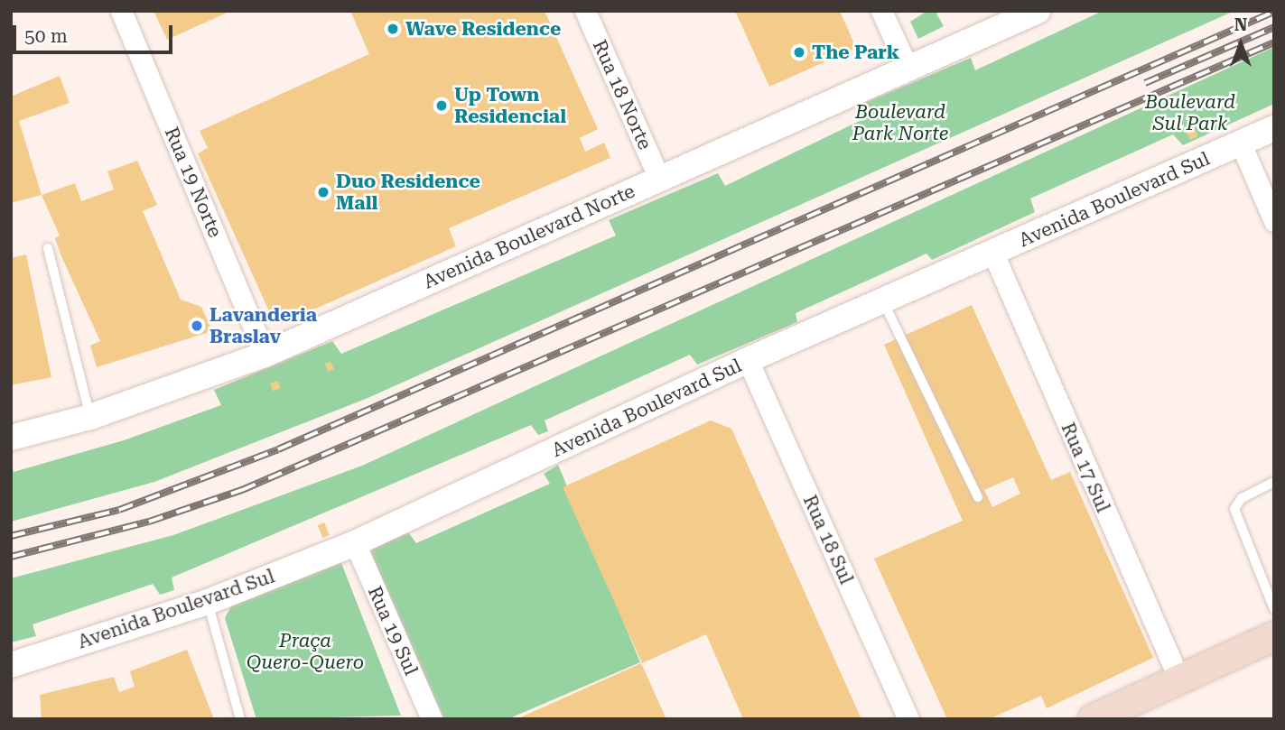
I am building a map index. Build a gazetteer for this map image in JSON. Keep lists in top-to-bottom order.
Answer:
{
  "streets": {
    "street": [
      "Rua 18 Norte",
      "Rua 19 Norte",
      "Avenida Boulevard Sul",
      "Avenida Boulevard Norte",
      "Rua 17 Sul",
      "Rua 18 Sul",
      "Rua 19 Sul"
    ]
  },
  "crossings": [
    ["Rua 18 Norte", "Avenida Boulevard Norte"],
    ["Rua 19 Norte", "Avenida Boulevard Norte"],
    ["Avenida Boulevard Sul", "Rua 17 Sul"],
    ["Avenida Boulevard Sul", "Rua 18 Sul"],
    ["Avenida Boulevard Sul", "Rua 19 Sul"]
  ],
  "parks": ["Boulevard Sul Park", "Boulevard Park Norte", "Praça Quero-Quero"],
  "places": [
    "Wave Residence",
    "The Park",
    "Up Town Residencial",
    "Duo Residence Mall",
    "Lavanderia Braslav"
  ],
  "scale_bar": "50 m",
  "north": "top"
}
